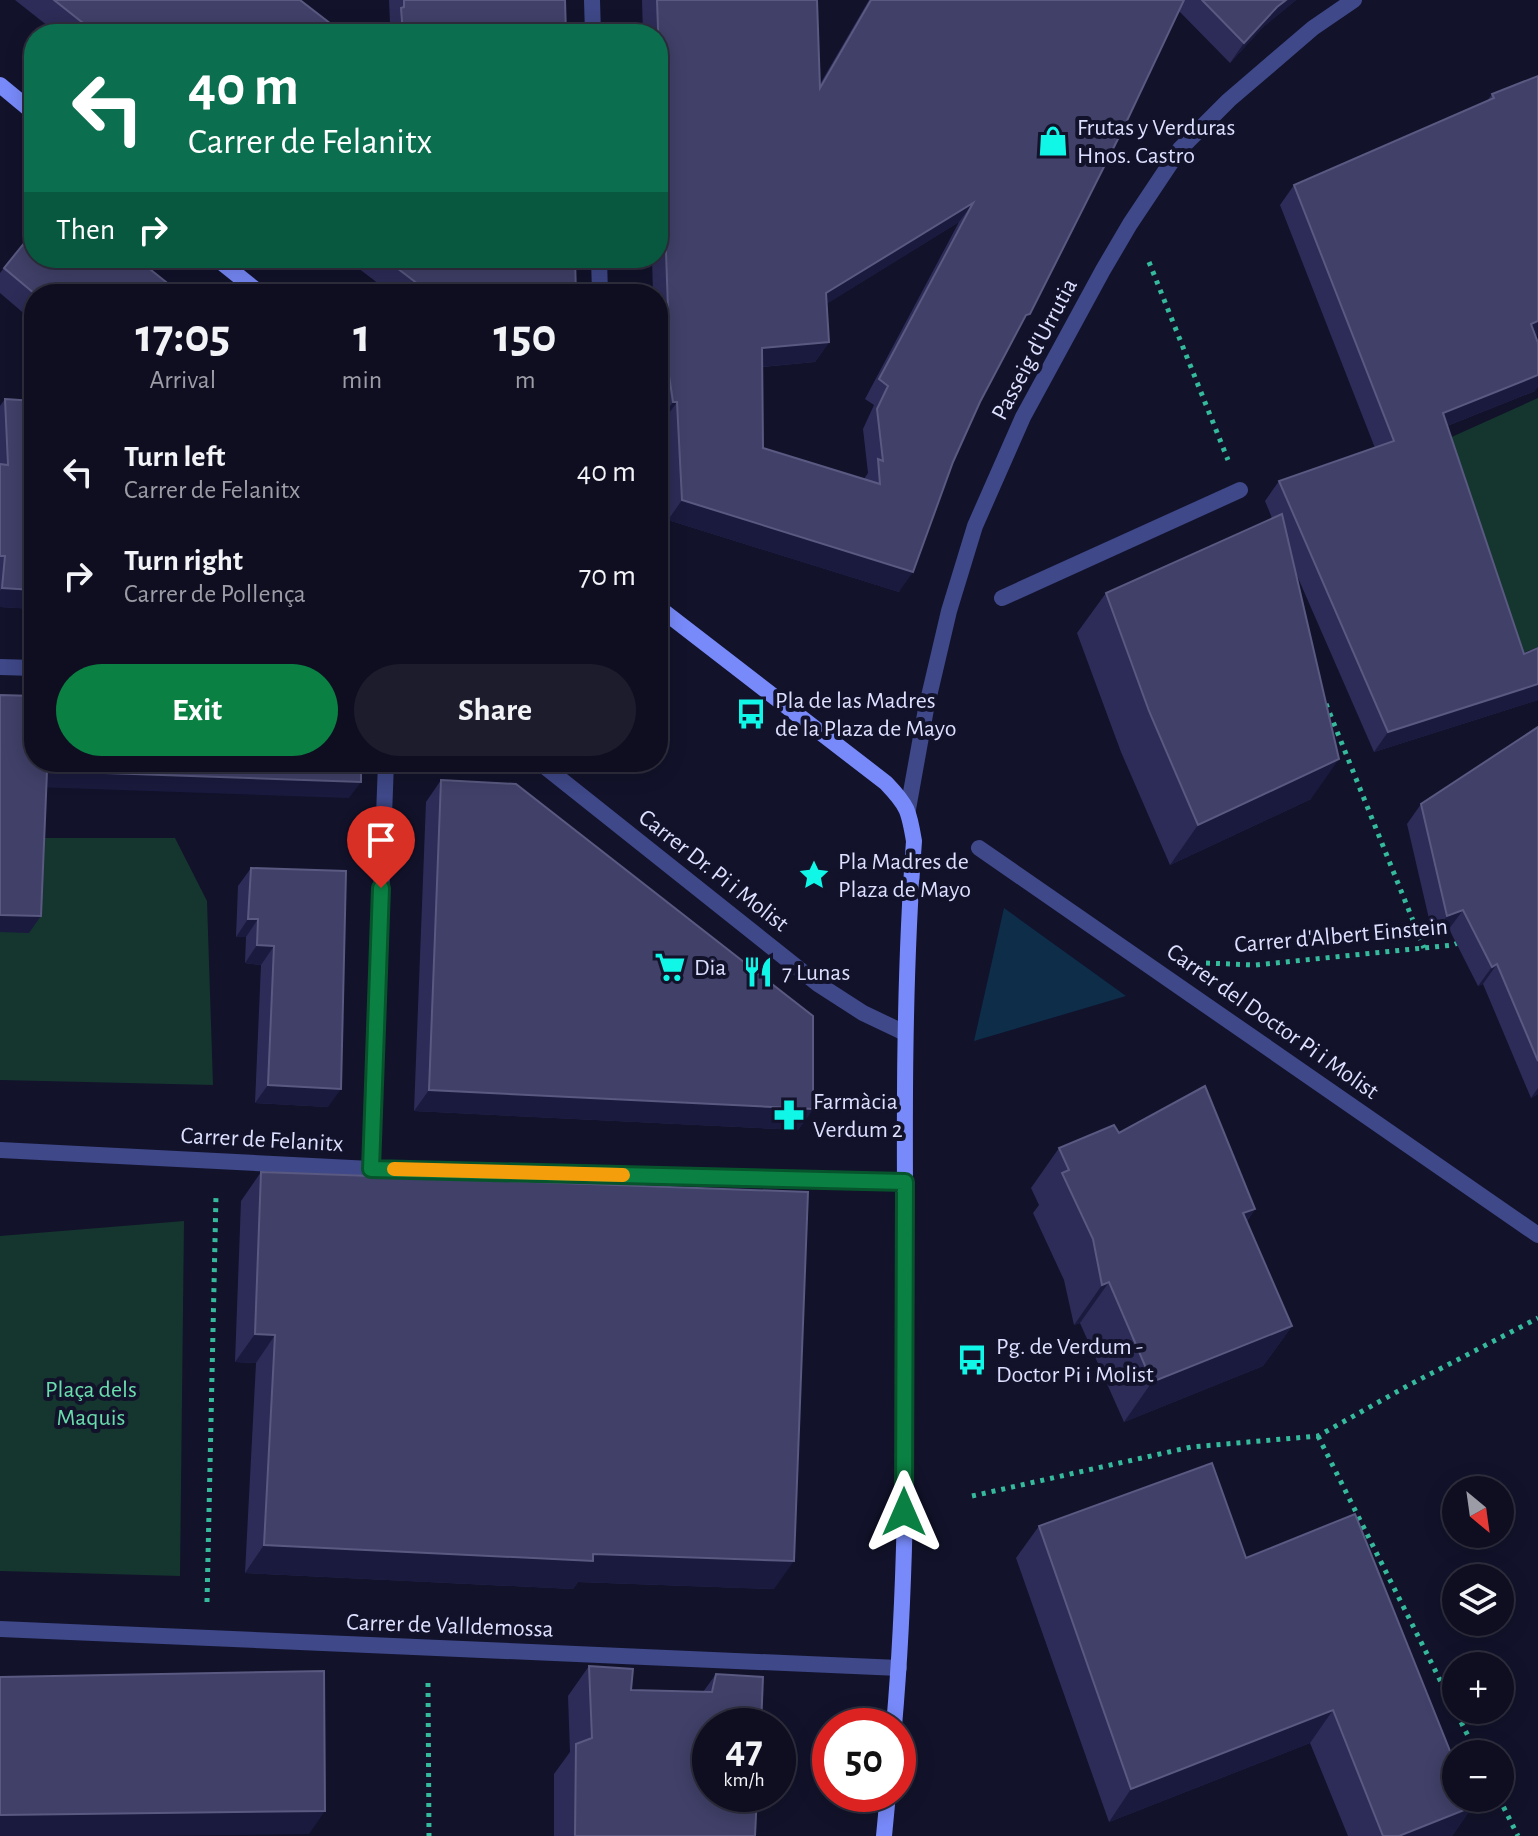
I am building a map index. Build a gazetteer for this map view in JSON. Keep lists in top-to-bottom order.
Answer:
{
  "streets": {
    "street": [
      "Passeig d'Urrutia",
      "Carrer Dr. Pi i Molist",
      "Carrer del Doctor Pi i Molist",
      "Carrer de Felanitx",
      "Carrer de Valldemossa"
    ],
    "path": ["Carrer d'Albert Einstein"]
  },
  "crossings": [
    ["Carrer d'Albert Einstein", "Carrer del Doctor Pi i Molist"]
  ],
  "parks": ["Plaça dels Maquis"],
  "places": {
    "shop": ["Frutas y Verduras Hnos. Castro"],
    "bus stop": ["Pla de las Madres de la Plaza de Mayo", "Pg. de Verdum - Doctor Pi i Molist"],
    "place": ["Pla Madres de Plaza de Mayo"],
    "supermarket": ["Dia"],
    "restaurant": ["7 Lunas"],
    "pharmacy": ["Farmàcia Verdum 2"]
  },
  "north": "bottom right",
  "page": {
    "turn": ["40 m", "Carrer de Felanitx"],
    "then": "Then",
    "eta": [
      "17:05",
      "Arrival",
      "1",
      "min",
      "150",
      "m"
    ],
    "list": [
      {
        "name": "Turn left",
        "note": "Carrer de Felanitx",
        "value": "40 m"
      },
      {
        "name": "Turn right",
        "note": "Carrer de Pollença",
        "value": "70 m"
      }
    ],
    "buttons": ["Exit", "Share"],
    "map_buttons": ["+", "−"],
    "speed": "47 km/h",
    "limit": "50"
  }
}
